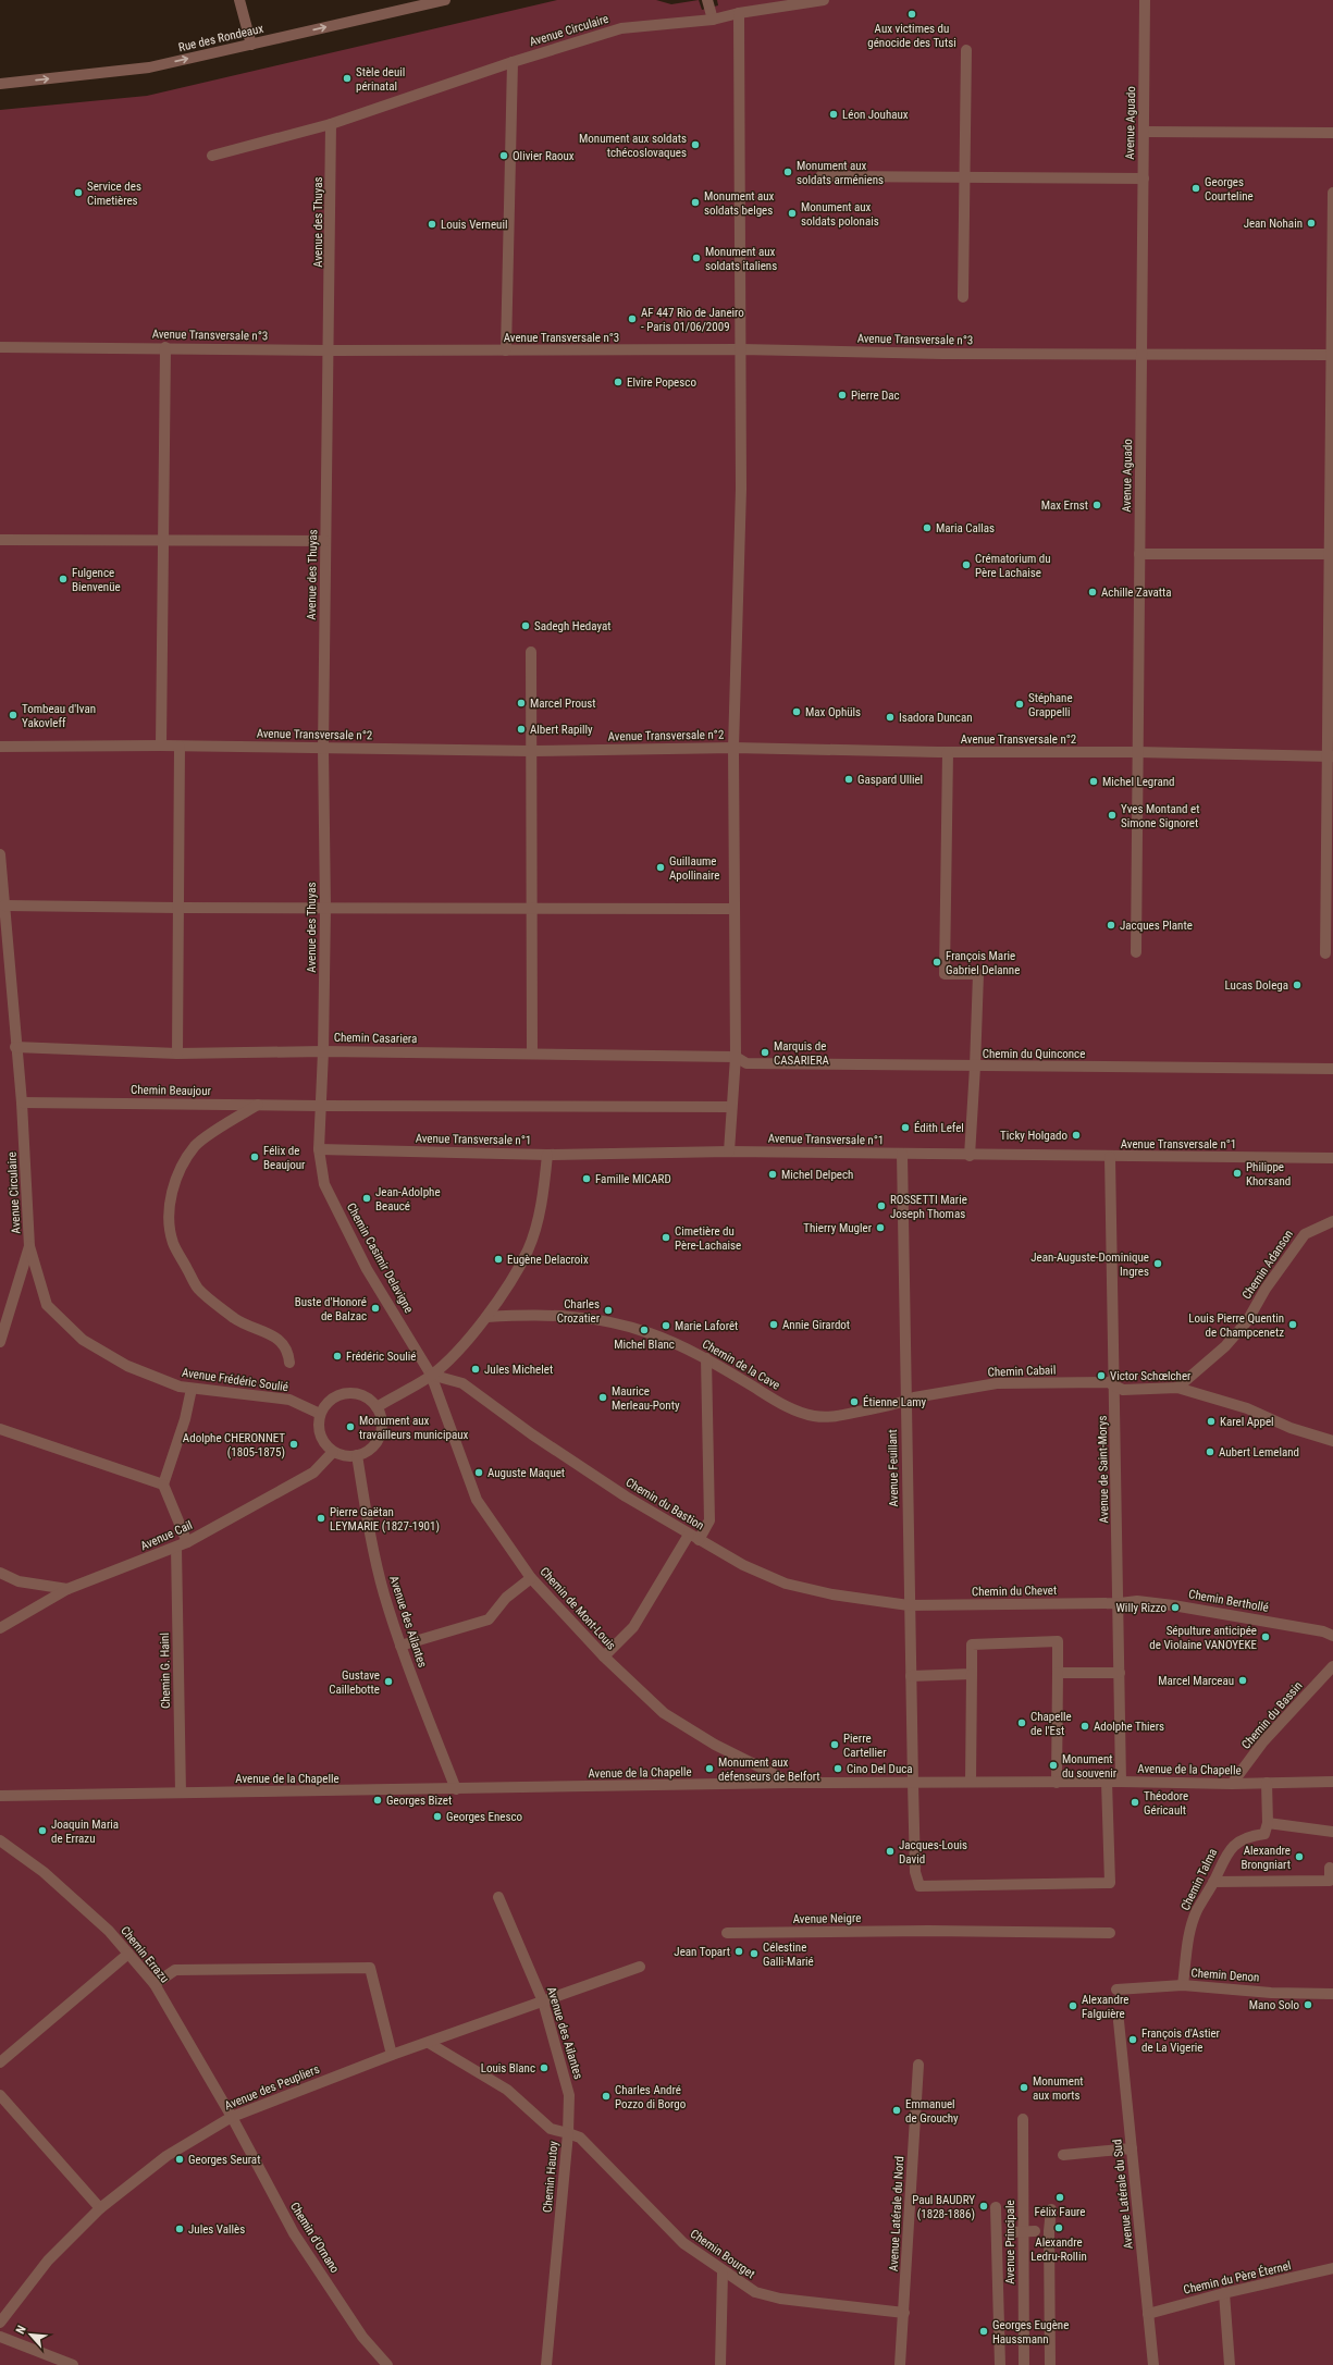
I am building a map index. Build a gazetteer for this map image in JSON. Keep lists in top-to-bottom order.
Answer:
{
  "streets": {
    "street": [
      "Avenue Circulaire",
      "Rue des Rondeaux",
      "Avenue Aguado",
      "Avenue des Thuyas",
      "Avenue Transversale n°3",
      "Avenue Transversale n°2",
      "Chemin Casariera",
      "Chemin du Quinconce",
      "Chemin Beaujour",
      "Avenue Transversale n°1",
      "Chemin Casimir Delavigne",
      "Chemin Adanson",
      "Chemin de la Cave",
      "Chemin Cabail",
      "Avenue Frédéric Soulié",
      "Avenue Feuillant",
      "Avenue de Saint-Morys",
      "Chemin du Bastion",
      "Avenue Cail",
      "Chemin du Chevet",
      "Chemin Berthollé",
      "Chemin de Mont-Louis",
      "Avenue des Ailantes",
      "Chemin G. Hainl",
      "Chemin du Bassin",
      "Avenue de la Chapelle",
      "Chemin Talma",
      "Avenue Neigre",
      "Chemin Errazu",
      "Chemin Denon",
      "Avenue des Peupliers",
      "Chemin Hautoy",
      "Avenue Latérale du Sud",
      "Avenue Latérale du Nord",
      "Chemin d'Ornano",
      "Avenue Principale",
      "Chemin Bourget",
      "Chemin du Père Éternel"
    ]
  },
  "crossings": [
    ["Avenue Circulaire", "Avenue des Thuyas"],
    ["Avenue Circulaire", "Chemin Casariera"],
    ["Avenue Circulaire", "Chemin Beaujour"],
    ["Avenue Circulaire", "Avenue Frédéric Soulié"],
    ["Avenue Aguado", "Avenue Transversale n°3"],
    ["Avenue Aguado", "Avenue Transversale n°2"],
    ["Avenue des Thuyas", "Avenue Transversale n°3"],
    ["Avenue des Thuyas", "Avenue Transversale n°2"],
    ["Avenue des Thuyas", "Chemin Casariera"],
    ["Avenue des Thuyas", "Chemin Beaujour"],
    ["Avenue des Thuyas", "Avenue Transversale n°1"],
    ["Avenue des Thuyas", "Chemin Casimir Delavigne"],
    ["Chemin Casariera", "Chemin du Quinconce"],
    ["Avenue Transversale n°1", "Chemin Casimir Delavigne"],
    ["Avenue Transversale n°1", "Avenue Feuillant"],
    ["Avenue Transversale n°1", "Avenue de Saint-Morys"],
    ["Chemin Casimir Delavigne", "Chemin du Bastion"],
    ["Chemin Casimir Delavigne", "Chemin de Mont-Louis"],
    ["Chemin Adanson", "Chemin Cabail"],
    ["Chemin de la Cave", "Chemin Cabail"],
    ["Chemin de la Cave", "Avenue Feuillant"],
    ["Chemin Cabail", "Avenue Feuillant"],
    ["Chemin Cabail", "Avenue de Saint-Morys"],
    ["Avenue Frédéric Soulié", "Avenue Cail"],
    ["Avenue Frédéric Soulié", "Avenue des Ailantes"],
    ["Avenue Feuillant", "Chemin du Bastion"],
    ["Avenue Feuillant", "Chemin du Chevet"],
    ["Avenue Feuillant", "Avenue de la Chapelle"],
    ["Avenue de Saint-Morys", "Chemin du Chevet"],
    ["Avenue de Saint-Morys", "Chemin Berthollé"],
    ["Avenue de Saint-Morys", "Avenue de la Chapelle"],
    ["Chemin du Bastion", "Chemin du Chevet"],
    ["Chemin du Bastion", "Chemin de Mont-Louis"],
    ["Avenue Cail", "Avenue des Ailantes"],
    ["Avenue Cail", "Chemin G. Hainl"],
    ["Chemin du Chevet", "Chemin Berthollé"],
    ["Chemin de Mont-Louis", "Avenue de la Chapelle"],
    ["Avenue des Ailantes", "Avenue de la Chapelle"],
    ["Avenue des Ailantes", "Avenue des Peupliers"],
    ["Avenue des Ailantes", "Chemin Hautoy"],
    ["Avenue des Ailantes", "Chemin Bourget"],
    ["Chemin G. Hainl", "Avenue de la Chapelle"],
    ["Chemin du Bassin", "Avenue de la Chapelle"],
    ["Chemin Talma", "Chemin Denon"],
    ["Chemin Errazu", "Avenue des Peupliers"],
    ["Chemin Errazu", "Chemin d'Ornano"],
    ["Avenue des Peupliers", "Chemin Hautoy"],
    ["Avenue des Peupliers", "Chemin d'Ornano"],
    ["Chemin Hautoy", "Chemin Bourget"],
    ["Avenue Latérale du Sud", "Chemin du Père Éternel"],
    ["Avenue Latérale du Nord", "Chemin Bourget"]
  ],
  "one_way": ["Rue des Rondeaux"],
  "places": [
    "Aux victimes du génocide des Tutsi",
    "Stèle deuil périnatal",
    "Léon Jouhaux",
    "Monument aux soldats tchécoslovaques",
    "Olivier Raoux",
    "Monument aux soldats arméniens",
    "Georges Courteline",
    "Service des Cimetières",
    "Monument aux soldats belges",
    "Monument aux soldats polonais",
    "Jean Nohain",
    "Louis Verneuil",
    "Monument aux soldats italiens",
    "AF 447 Rio de Janeiro - Paris 01/06/2009",
    "Elvire Popesco",
    "Pierre Dac",
    "Max Ernst",
    "Maria Callas",
    "Crématorium du Père Lachaise",
    "Fulgence Bienvenüe",
    "Achille Zavatta",
    "Sadegh Hedayat",
    "Marcel Proust",
    "Stéphane Grappelli",
    "Max Ophüls",
    "Tombeau d'Ivan Yakovleff",
    "Isadora Duncan",
    "Albert Rapilly",
    "Gaspard Ulliel",
    "Michel Legrand",
    "Yves Montand et Simone Signoret",
    "Guillaume Apollinaire",
    "Jacques Plante",
    "François Marie Gabriel Delanne",
    "Lucas Dolega",
    "Marquis de CASARIERA",
    "Édith Lefel",
    "Ticky Holgado",
    "Félix de Beaujour",
    "Philippe Khorsand",
    "Michel Delpech",
    "Famille MICARD",
    "Jean-Adolphe Beaucé",
    "ROSSETTI Marie Joseph Thomas",
    "Thierry Mugler",
    "Cimetière du Père-Lachaise",
    "Eugène Delacroix",
    "Jean-Auguste-Dominique Ingres",
    "Buste d'Honoré de Balzac",
    "Charles Crozatier",
    "Annie Girardot",
    "Louis Pierre Quentin de Champcenetz",
    "Marie Laforêt",
    "Michel Blanc",
    "Frédéric Soulié",
    "Jules Michelet",
    "Victor Schœlcher",
    "Maurice Merleau-Ponty",
    "Étienne Lamy",
    "Karel Appel",
    "Monument aux travailleurs municipaux",
    "Adolphe CHERONNET (1805-1875)",
    "Aubert Lemeland",
    "Auguste Maquet",
    "Pierre Gaëtan LEYMARIE (1827-1901)",
    "Willy Rizzo",
    "Sépulture anticipée de Violaine VANOYEKE",
    "Marcel Marceau",
    "Gustave Caillebotte",
    "Chapelle de l'Est",
    "Adolphe Thiers",
    "Pierre Cartellier",
    "Monument du souvenir",
    "Monument aux défenseurs de Belfort",
    "Cino Del Duca",
    "Georges Bizet",
    "Théodore Géricault",
    "Georges Enesco",
    "Joaquin Maria de Errazu",
    "Jacques-Louis David",
    "Alexandre Brongniart",
    "Jean Topart",
    "Célestine Galli-Marié",
    "Mano Solo",
    "Alexandre Falguière",
    "François d'Astier de La Vigerie",
    "Louis Blanc",
    "Monument aux morts",
    "Charles André Pozzo di Borgo",
    "Emmanuel de Grouchy",
    "Georges Seurat",
    "Félix Faure",
    "Paul BAUDRY (1828-1886)",
    "Alexandre Ledru-Rollin",
    "Jules Vallès",
    "Georges Eugène Haussmann"
  ],
  "north": "top left"
}
